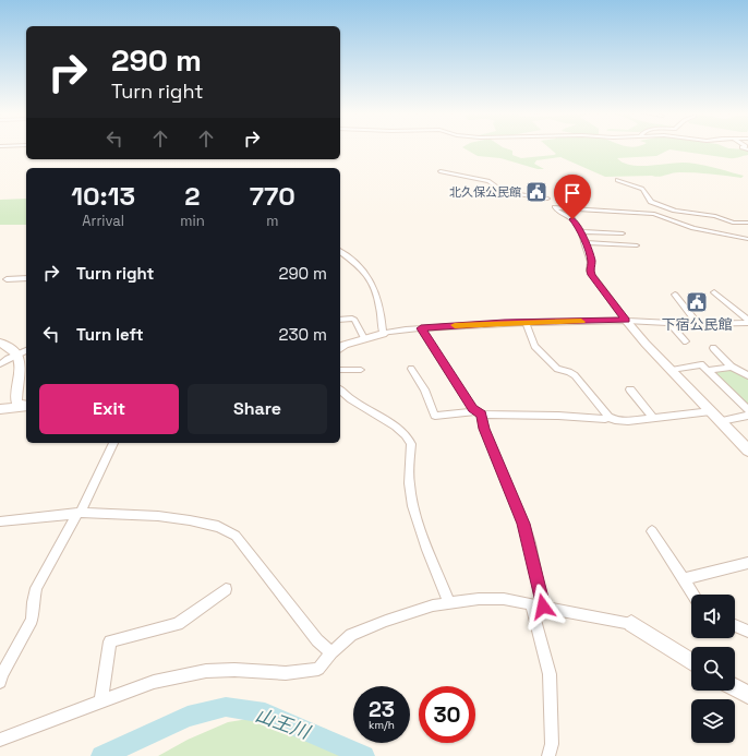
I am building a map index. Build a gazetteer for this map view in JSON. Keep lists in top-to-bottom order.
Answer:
{
  "water": ["山王川"],
  "places": {
    "public building": ["北久保公民館", "下宿公民館"]
  },
  "page": {
    "turn": ["290 m", "Turn right"],
    "eta": [
      "10:13",
      "Arrival",
      "2",
      "min",
      "770",
      "m"
    ],
    "list": [
      {
        "name": "Turn right",
        "value": "290 m"
      },
      {
        "name": "Turn left",
        "value": "230 m"
      }
    ],
    "buttons": ["Exit", "Share"],
    "speed": "23 km/h",
    "limit": "30"
  }
}
